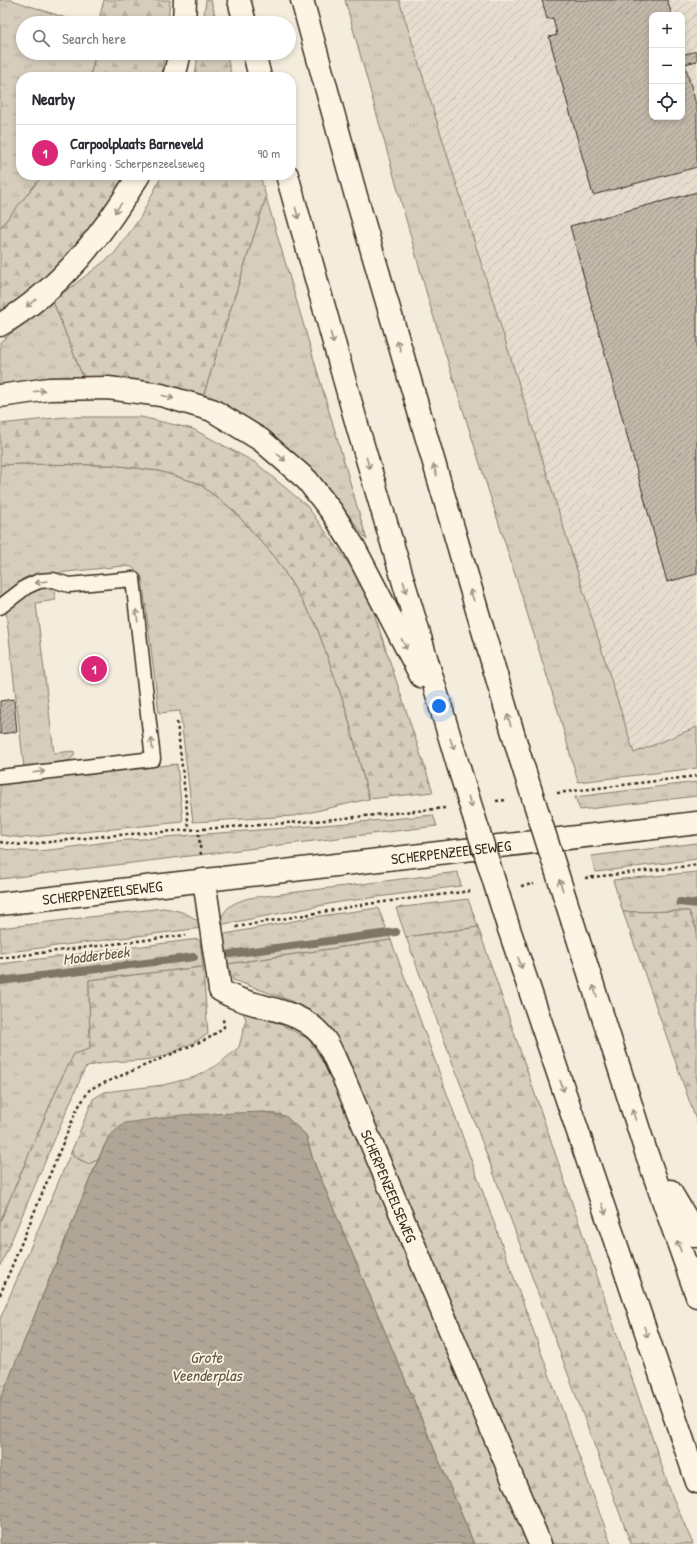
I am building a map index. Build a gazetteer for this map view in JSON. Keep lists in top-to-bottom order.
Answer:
{
  "streets": {
    "main road": ["SCHERPENZEELSEWEG"]
  },
  "water": ["Modderbeek", "Grote Veenderplas"],
  "page": {
    "map_buttons": ["+", "−"],
    "search": "Search here",
    "heading": "Nearby",
    "list": [
      {
        "mark": "1",
        "name": "Carpoolplaats Barneveld",
        "note": "Parking · Scherpenzeelseweg",
        "value": "90 m"
      }
    ],
    "pins": "1"
  }
}
